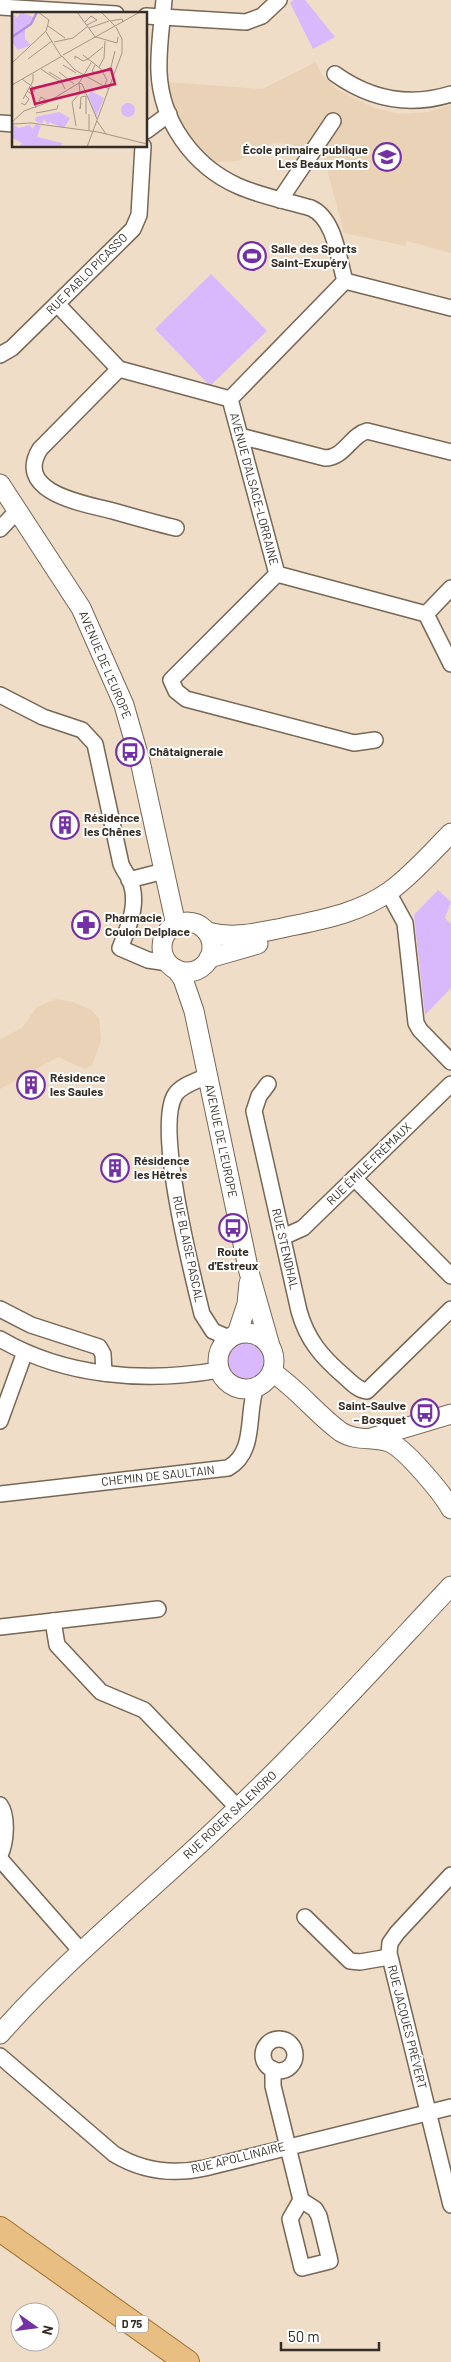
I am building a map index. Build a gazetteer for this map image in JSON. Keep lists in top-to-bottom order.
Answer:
{
  "streets": {
    "main road": ["D 75"],
    "street": [
      "RUE PABLO PICASSO",
      "AVENUE D'ALSACE-LORRAINE",
      "AVENUE DE L'EUROPE",
      "RUE ÉMILE FRÉMAUX",
      "RUE BLAISE PASCAL",
      "RUE STENDHAL",
      "CHEMIN DE SAULTAIN",
      "RUE ROGER SALENGRO",
      "RUE JACQUES PRÉVERT",
      "RUE APOLLINAIRE"
    ]
  },
  "crossings": [
    ["AVENUE DE L'EUROPE", "RUE BLAISE PASCAL"],
    ["AVENUE DE L'EUROPE", "CHEMIN DE SAULTAIN"],
    ["RUE ÉMILE FRÉMAUX", "RUE STENDHAL"],
    ["RUE BLAISE PASCAL", "CHEMIN DE SAULTAIN"],
    ["RUE JACQUES PRÉVERT", "RUE APOLLINAIRE"]
  ],
  "places": {
    "school or university": ["École primaire publique Les Beaux Monts"],
    "sports": ["Salle des Sports Saint-Exupéry"],
    "bus stop": ["Châtaigneraie", "Route d'Estreux", "Saint-Saulve – Bosquet"],
    "building": ["Résidence les Chênes", "Résidence les Saules", "Résidence les Hêtres"],
    "pharmacy": ["Pharmacie Coulon Delplace"]
  },
  "scale_bar": "50 m",
  "north": "right"
}
